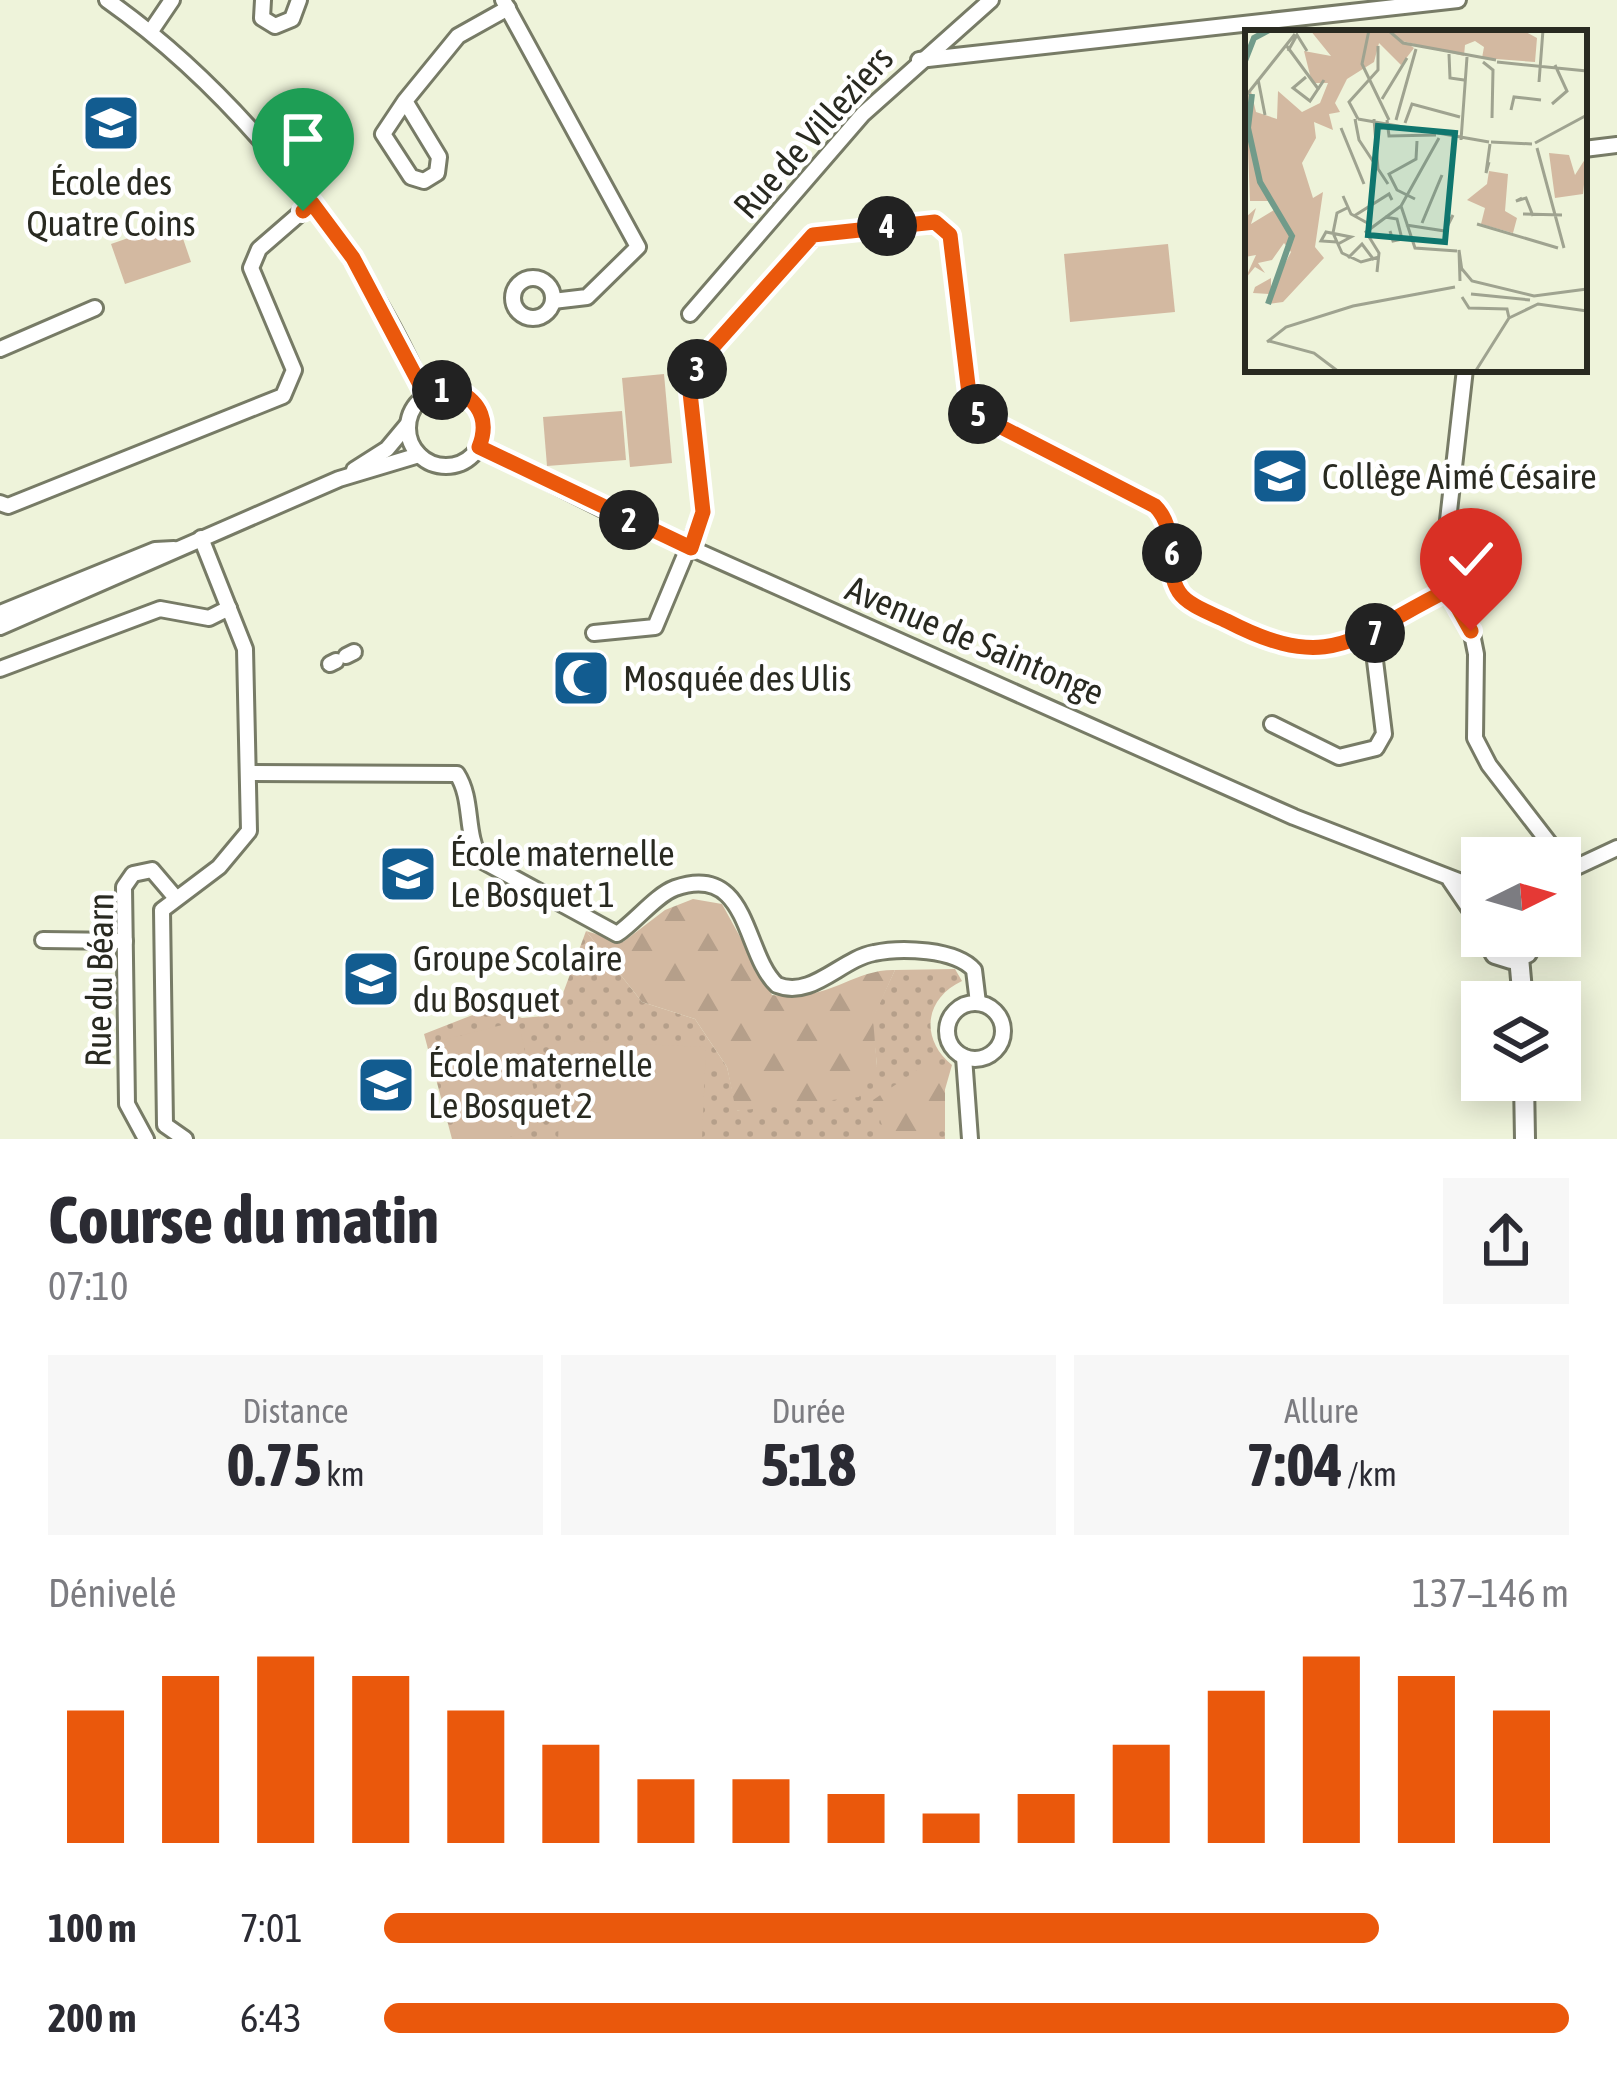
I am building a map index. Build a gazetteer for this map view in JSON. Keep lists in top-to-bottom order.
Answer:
{
  "streets": {
    "street": ["Rue de Villeziers", "Avenue de Saintonge", "Rue du Béarn"]
  },
  "places": {
    "school or university": [
      "École des Quatre Coins",
      "Collège Aimé Césaire",
      "École maternelle Le Bosquet 1",
      "Groupe Scolaire du Bosquet",
      "École maternelle Le Bosquet 2"
    ],
    "mosque": ["Mosquée des Ulis"]
  },
  "north": "right",
  "page": {
    "pins": [
      "4",
      "3",
      "1",
      "5",
      "2",
      "6",
      "7"
    ],
    "heading": ["Course du matin", "07:10"],
    "stats": [
      ["Distance", "0.75 km"],
      ["Durée", "5:18"],
      ["Allure", "7:04 /km"]
    ],
    "chart": ["Dénivelé", "137–146 m"],
    "list": [
      {
        "name": "100 m",
        "note": "7:01"
      },
      {
        "name": "200 m",
        "note": "6:43"
      }
    ]
  }
}
